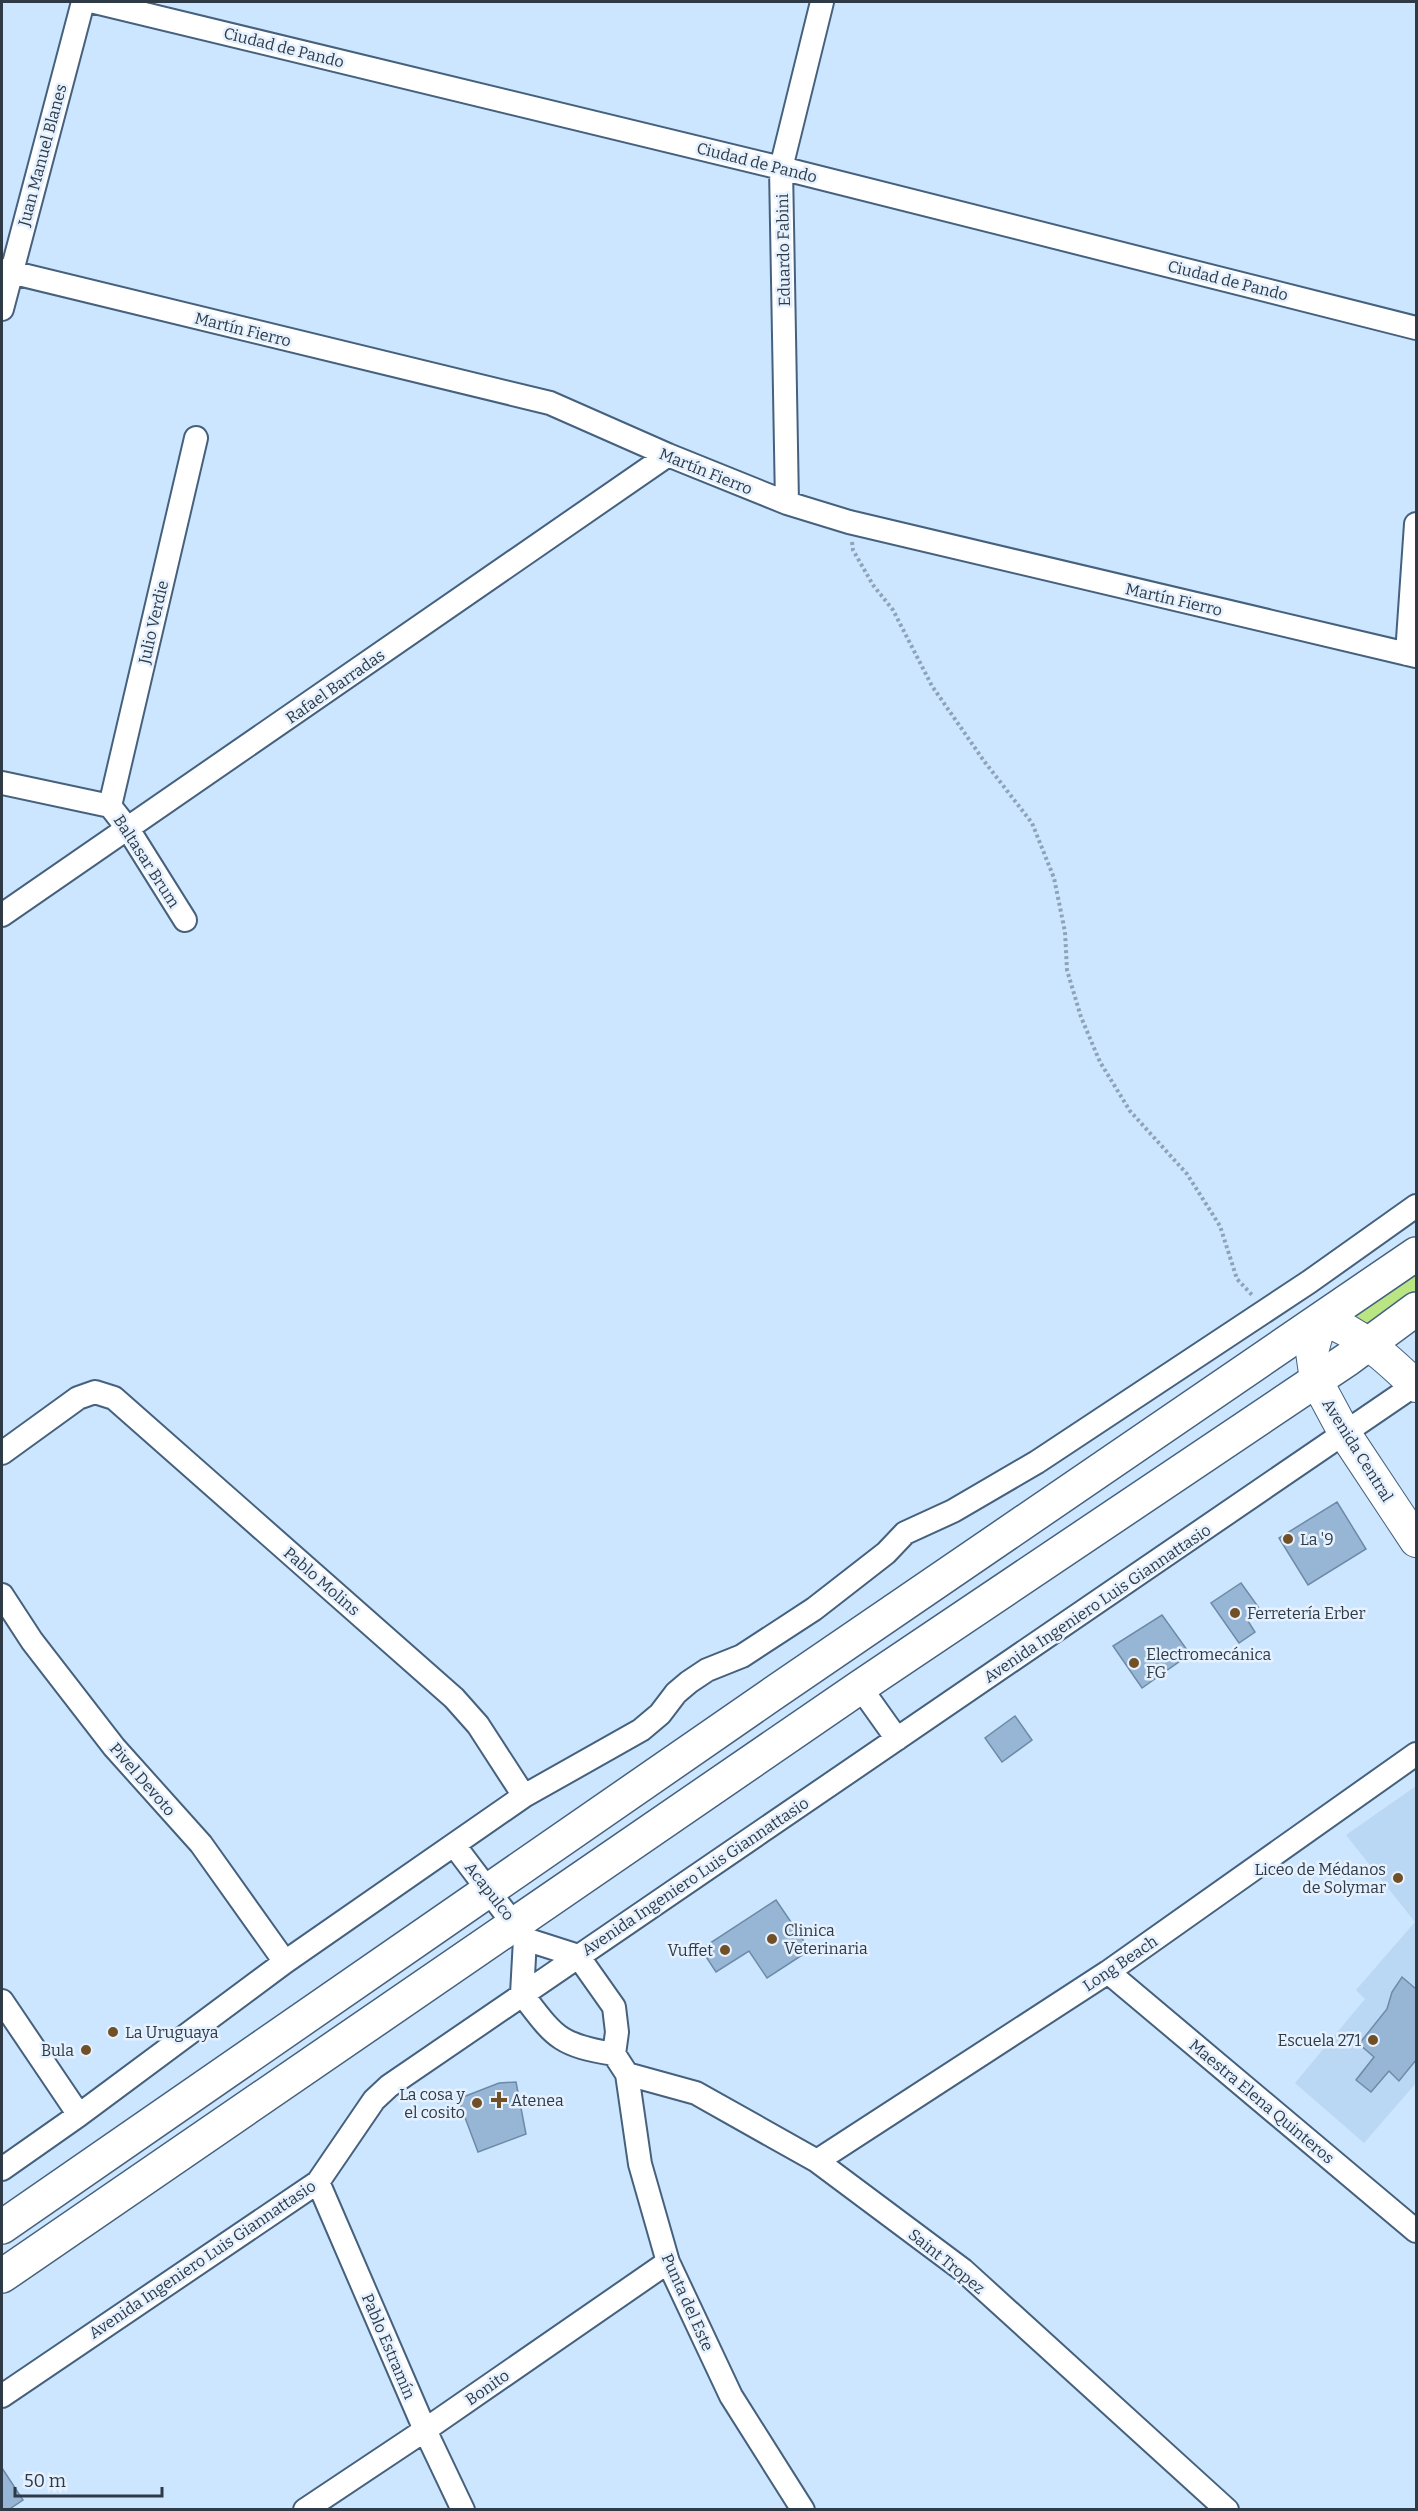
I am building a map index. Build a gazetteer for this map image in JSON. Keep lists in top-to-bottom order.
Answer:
{
  "streets": {
    "street": [
      "Ciudad de Pando",
      "Juan Manuel Blanes",
      "Eduardo Fabini",
      "Martín Fierro",
      "Julio Verdie",
      "Rafael Barradas",
      "Baltasar Brum",
      "Avenida Central",
      "Pablo Molins",
      "Avenida Ingeniero Luis Giannattasio",
      "Pivel Devoto",
      "Acapulco",
      "Long Beach",
      "Maestra Elena Quinteros",
      "Saint Tropez",
      "Punta del Este",
      "Pablo Estramín",
      "Bonito"
    ]
  },
  "crossings": [
    ["Ciudad de Pando", "Eduardo Fabini"],
    ["Juan Manuel Blanes", "Martín Fierro"],
    ["Eduardo Fabini", "Martín Fierro"],
    ["Martín Fierro", "Rafael Barradas"],
    ["Julio Verdie", "Baltasar Brum"],
    ["Rafael Barradas", "Baltasar Brum"],
    ["Avenida Central", "Avenida Ingeniero Luis Giannattasio"],
    ["Avenida Ingeniero Luis Giannattasio", "Acapulco"],
    ["Avenida Ingeniero Luis Giannattasio", "Pablo Estramín"],
    ["Long Beach", "Maestra Elena Quinteros"],
    ["Long Beach", "Saint Tropez"],
    ["Saint Tropez", "Punta del Este"],
    ["Punta del Este", "Bonito"],
    ["Pablo Estramín", "Bonito"]
  ],
  "places": {
    "other": [
      "La '9",
      "Ferretería Erber",
      "Electromecánica FG",
      "Liceo de Médanos de Solymar",
      "Clinica Veterinaria",
      "Vuffet",
      "La Uruguaya",
      "Escuela 271",
      "Bula",
      "La cosa y el cosito"
    ],
    "health": ["Atenea"]
  },
  "scale_bar": "50 m"
}
